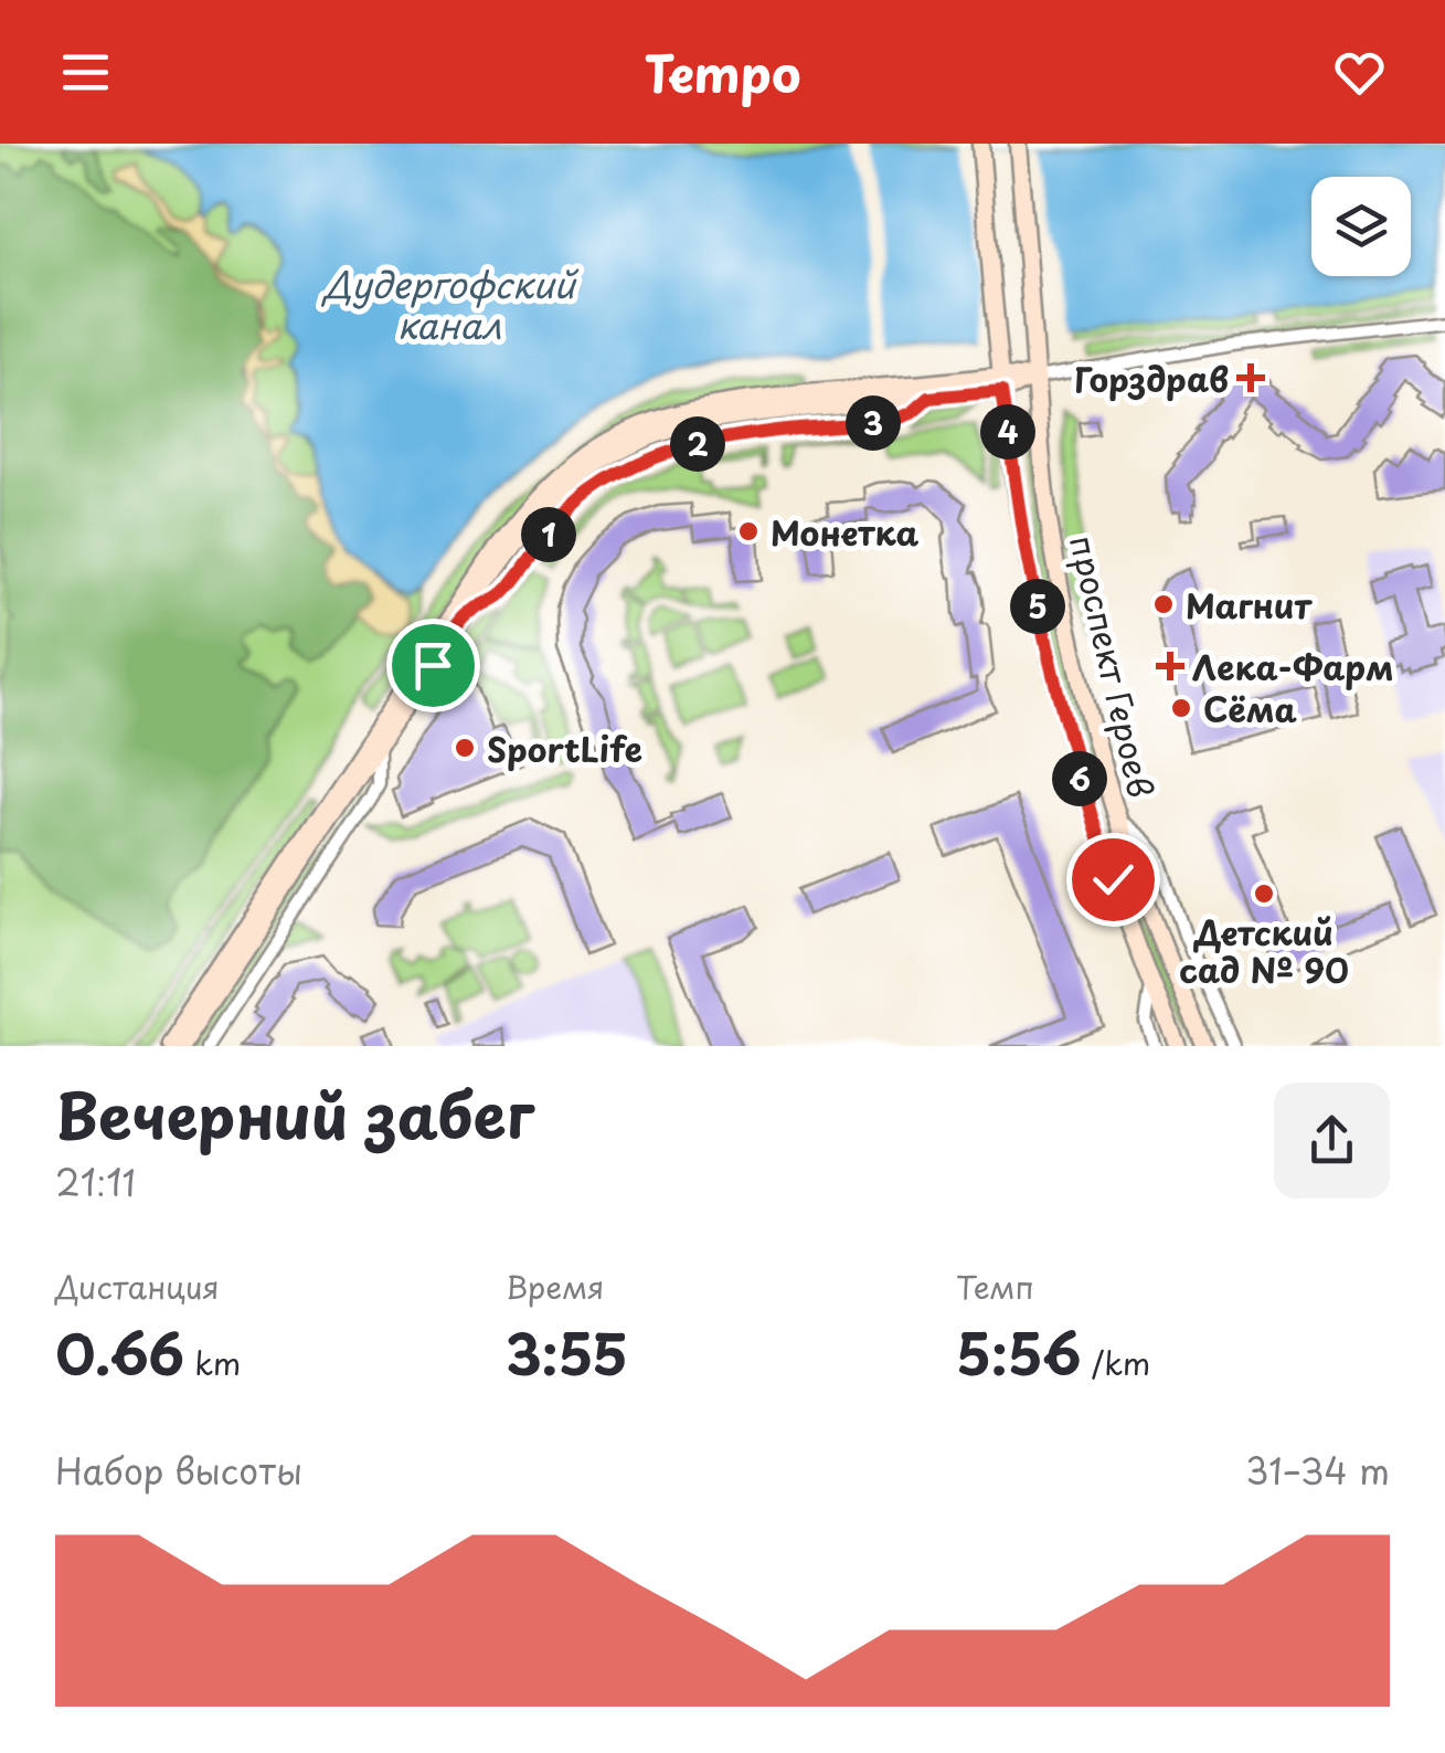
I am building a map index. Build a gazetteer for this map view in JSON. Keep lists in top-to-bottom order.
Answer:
{
  "streets": {
    "street": ["проспект Героев"]
  },
  "water": ["Дудергофский канал"],
  "places": {
    "health": ["Горздрав", "Лека-Фарм"],
    "other": [
      "Монетка",
      "Магнит",
      "Сёма",
      "SportLife",
      "Детский сад № 90"
    ]
  },
  "page": {
    "header": "Tempo",
    "pins": [
      "3",
      "4",
      "2",
      "1",
      "5",
      "6"
    ],
    "heading": ["Вечерний забег", "21:11"],
    "stats": [
      ["Дистанция", "0.66 km"],
      ["Время", "3:55"],
      ["Темп", "5:56 /km"]
    ],
    "chart": ["Набор высоты", "31–34 m"]
  }
}
